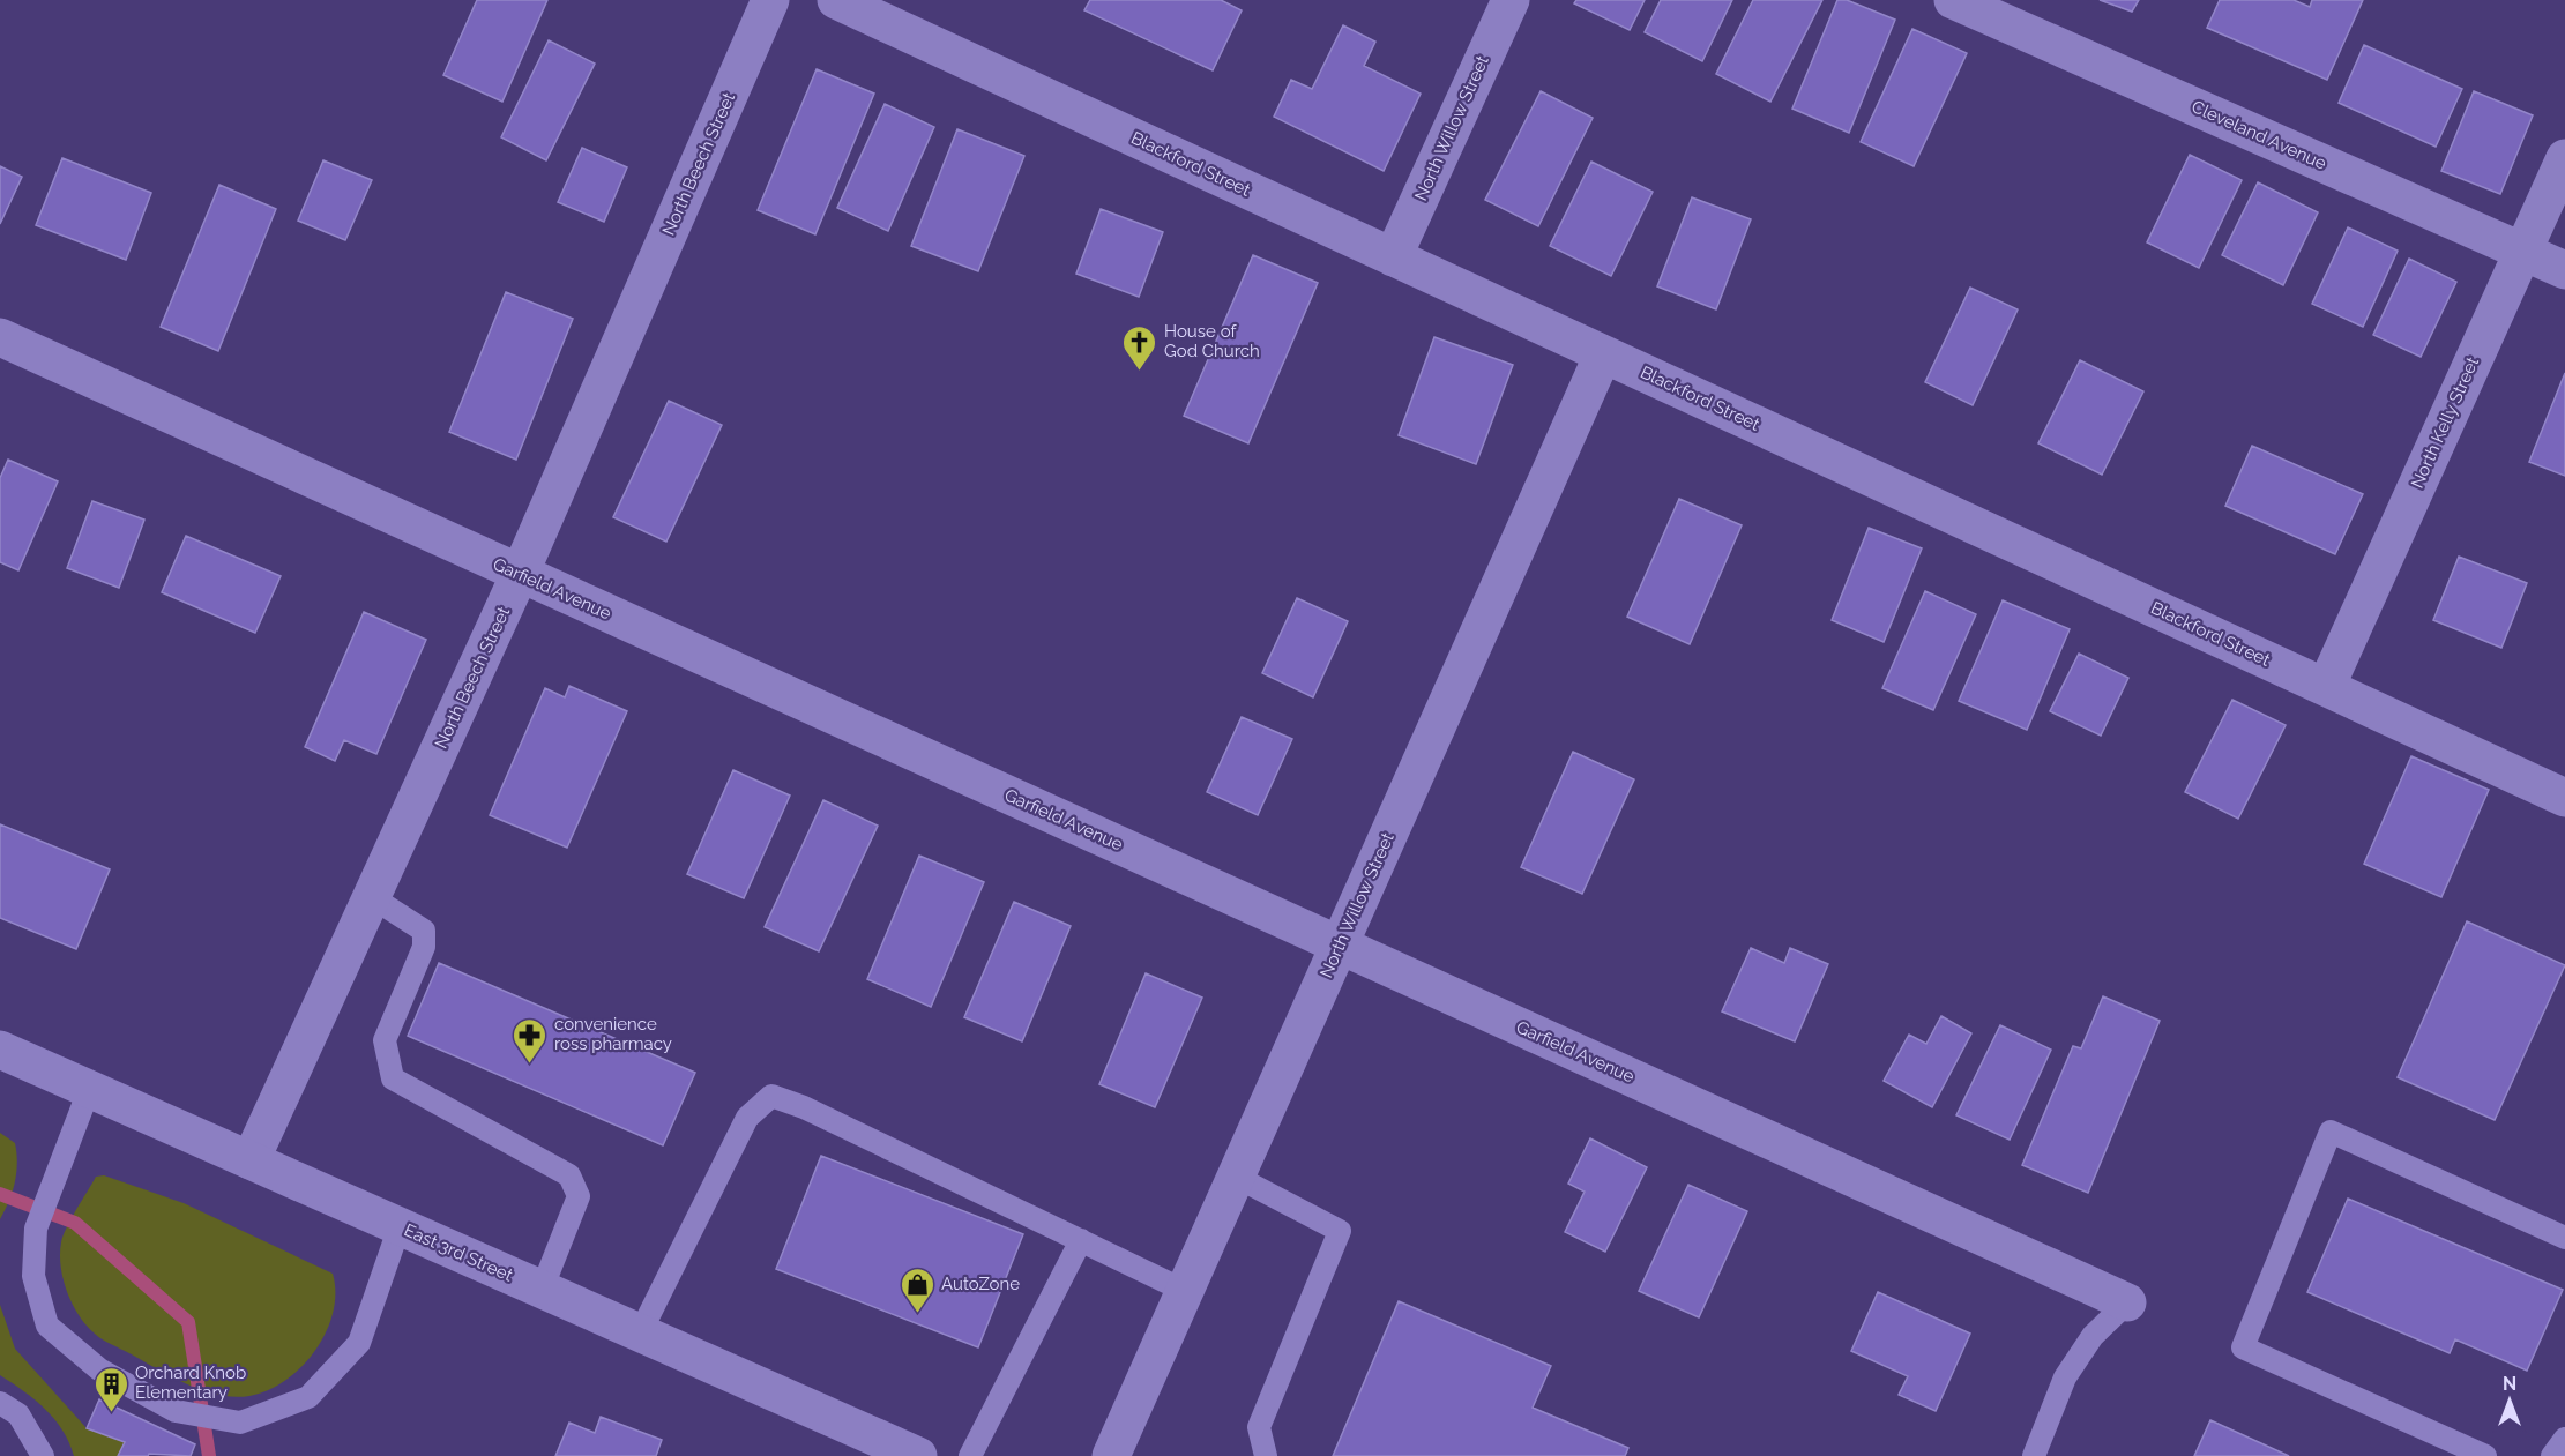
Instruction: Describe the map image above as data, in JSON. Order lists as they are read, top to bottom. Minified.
{"streets":{"street":["North Willow Street","Cleveland Avenue","North Beech Street","Blackford Street","North Kelly Street","Garfield Avenue","East 3rd Street"]},"crossings":[["North Willow Street","Blackford Street"],["North Willow Street","Garfield Avenue"],["Cleveland Avenue","North Kelly Street"],["North Beech Street","Garfield Avenue"],["North Beech Street","East 3rd Street"],["Blackford Street","North Kelly Street"]],"places":{"church":["House of God Church"],"pharmacy":["convenience ross pharmacy"],"shop":["AutoZone"],"building":["Orchard Knob Elementary"]},"north":"top"}
